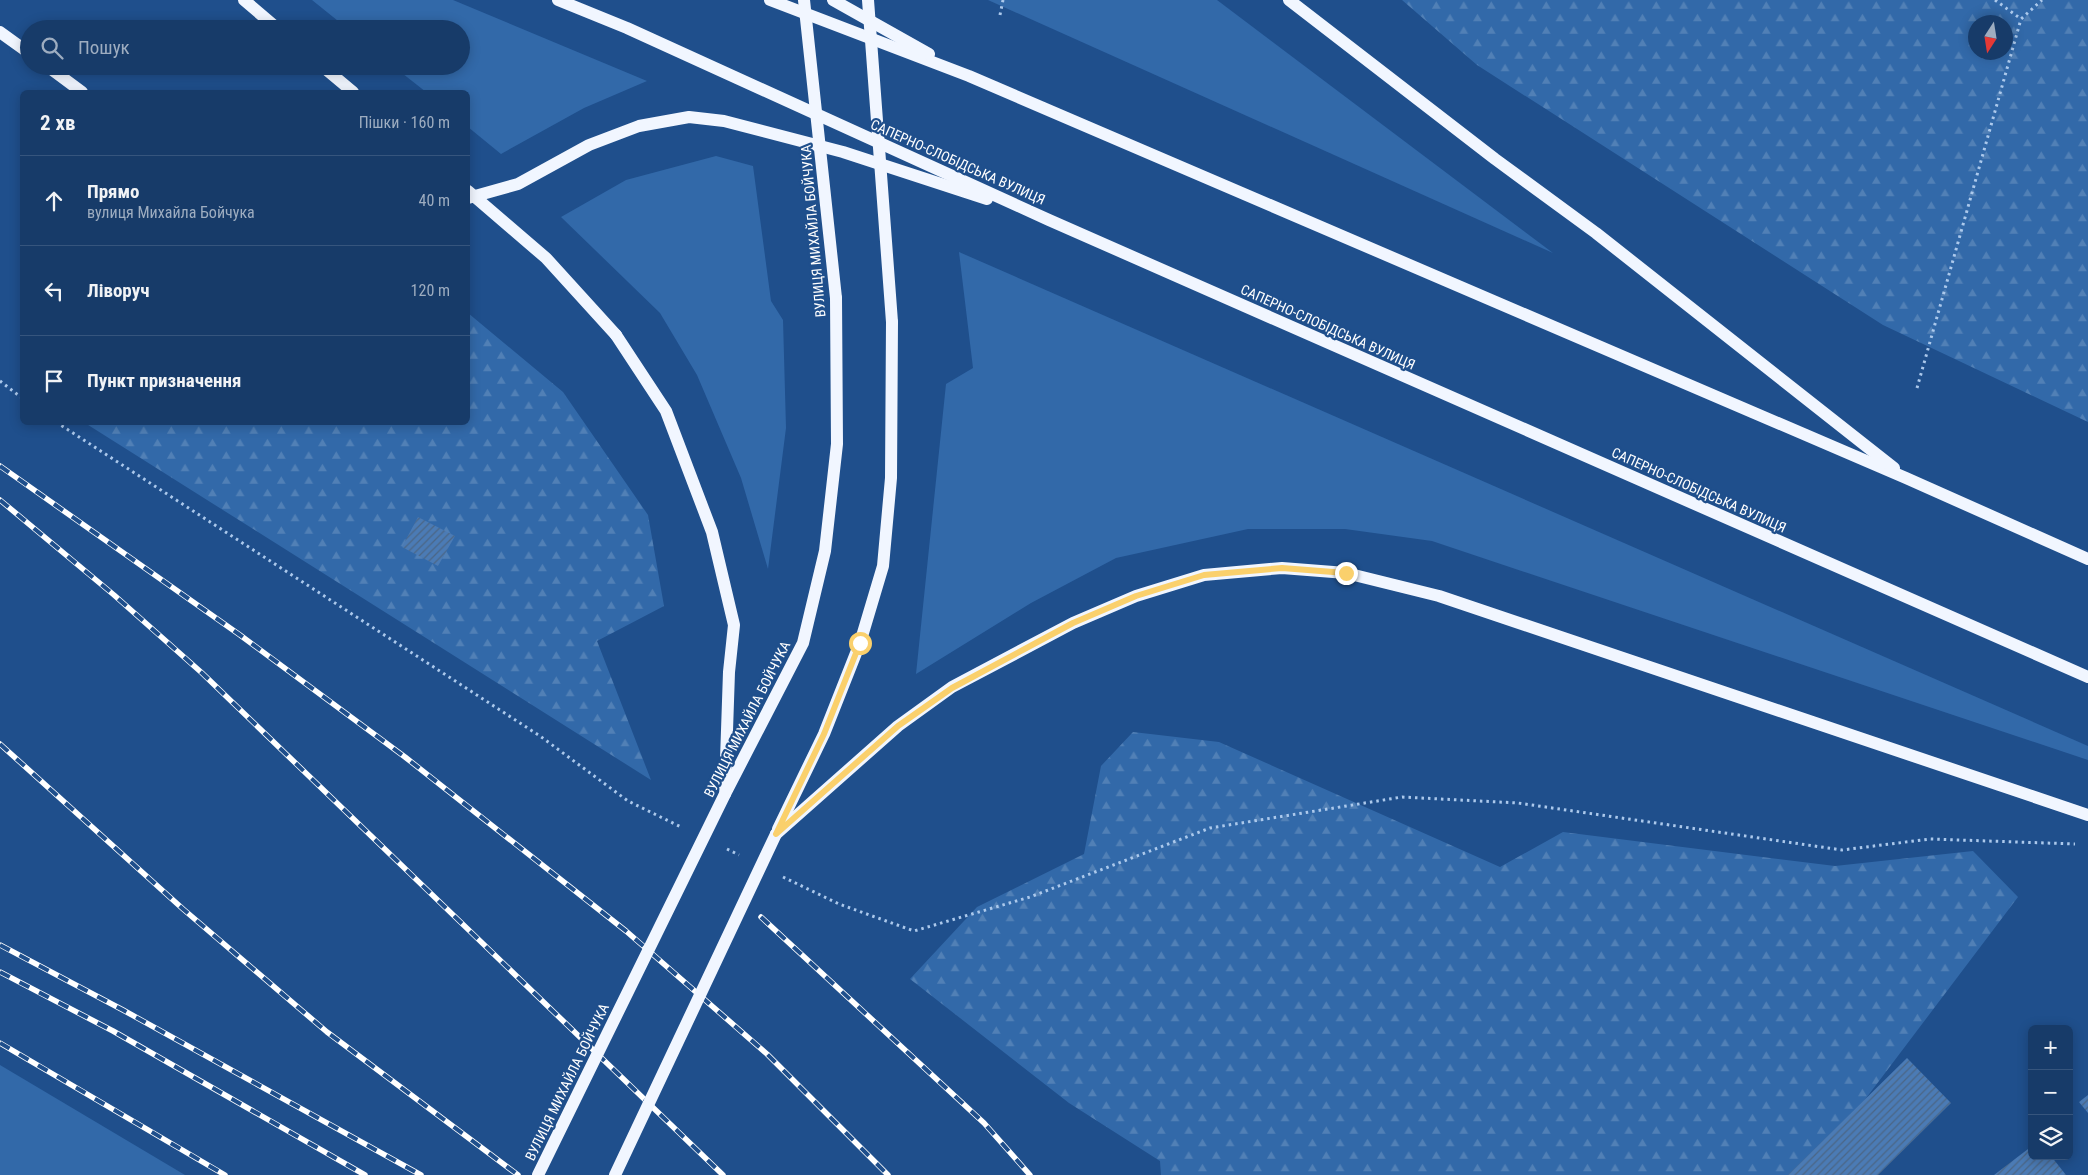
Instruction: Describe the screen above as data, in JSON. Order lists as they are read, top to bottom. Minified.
{"streets":{"main road":["САПЕРНО-СЛОБІДСЬКА ВУЛИЦЯ","ВУЛИЦЯ МИХАЙЛА БОЙЧУКА"]},"north":"bottom","page":{"search":"Пошук","heading":["2 хв","Пішки · 160 m"],"list":[["Прямо","вулиця Михайла Бойчука","40 m"],["Ліворуч","120 m"],"Пункт призначення"],"map_buttons":["+","−"]}}
